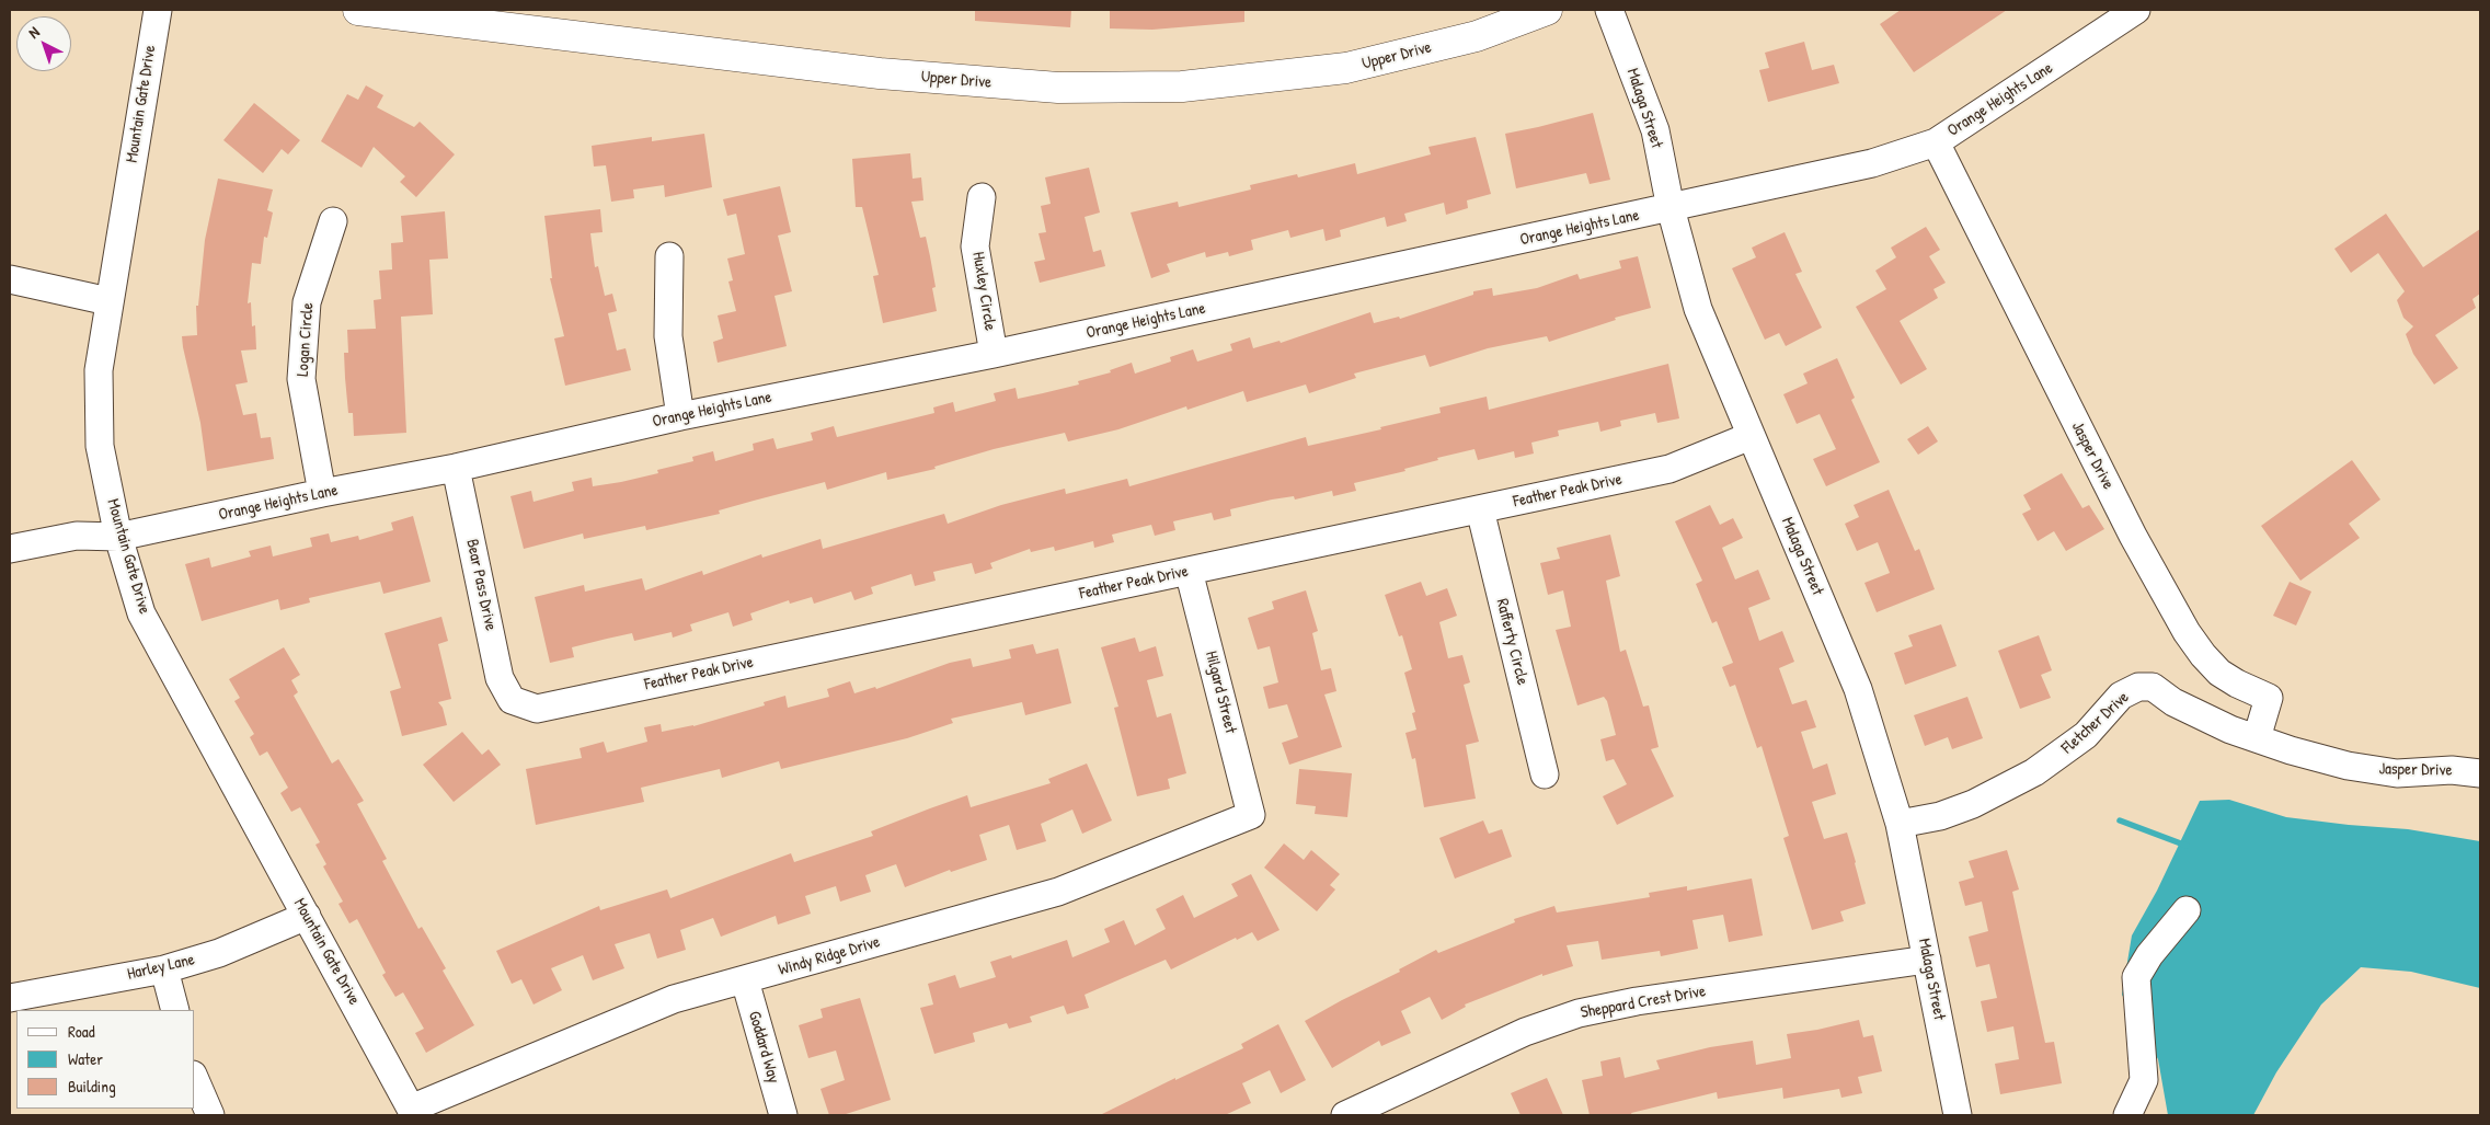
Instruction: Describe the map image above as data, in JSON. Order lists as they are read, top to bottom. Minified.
{"streets":{"main road":["Upper Drive"],"street":["Orange Heights Lane","Mountain Gate Drive","Malaga Street","Huxley Circle","Logan Circle","Jasper Drive","Feather Peak Drive","Bear Pass Drive","Rafferty Circle","Hilgard Street","Fletcher Drive","Windy Ridge Drive","Harley Lane","Sheppard Crest Drive","Goddard Way"]},"crossings":[["Orange Heights Lane","Mountain Gate Drive"],["Orange Heights Lane","Malaga Street"],["Orange Heights Lane","Huxley Circle"],["Orange Heights Lane","Logan Circle"],["Orange Heights Lane","Jasper Drive"],["Orange Heights Lane","Bear Pass Drive"],["Mountain Gate Drive","Windy Ridge Drive"],["Mountain Gate Drive","Harley Lane"],["Malaga Street","Feather Peak Drive"],["Malaga Street","Fletcher Drive"],["Malaga Street","Sheppard Crest Drive"],["Jasper Drive","Fletcher Drive"],["Feather Peak Drive","Bear Pass Drive"],["Feather Peak Drive","Rafferty Circle"],["Feather Peak Drive","Hilgard Street"],["Hilgard Street","Windy Ridge Drive"],["Windy Ridge Drive","Goddard Way"]],"legend":["Road","Water","Building"],"north":"top left"}
